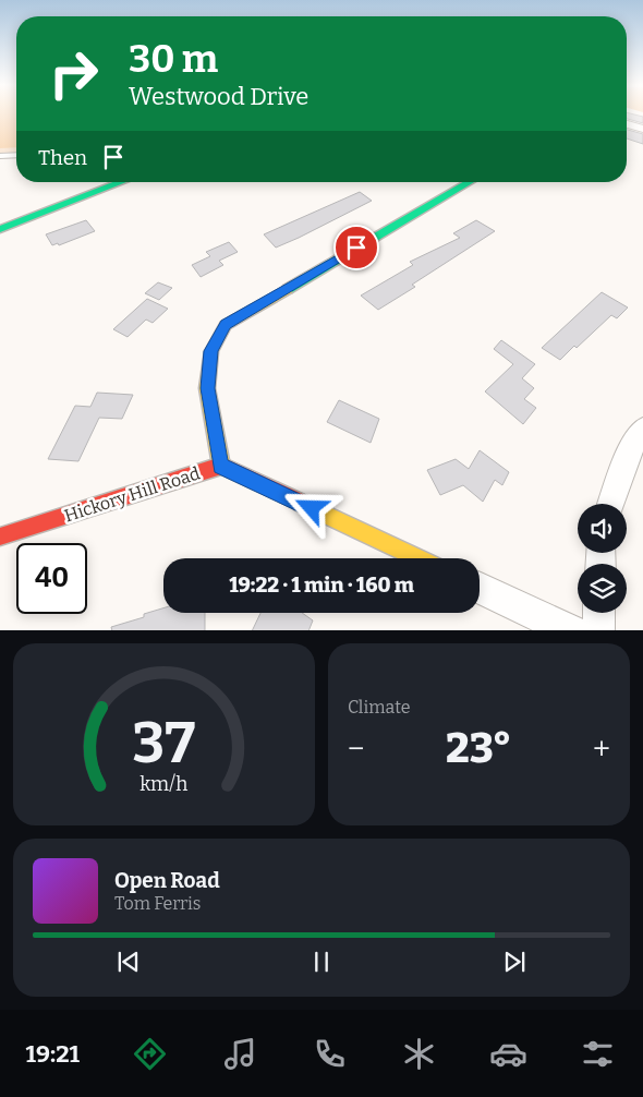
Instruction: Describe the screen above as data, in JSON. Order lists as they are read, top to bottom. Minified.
{"streets":{"street":["Hickory Hill Road"]},"page":{"turn":["30 m","Westwood Drive"],"then":"Then","limit":"40","trip":"19:22 · 1 min · 160 m","tile":"Climate","heat":["−","23°","+"],"song":["Open Road","Tom Ferris"],"tabs":"19:21","gauge":["37","km/h"]}}
